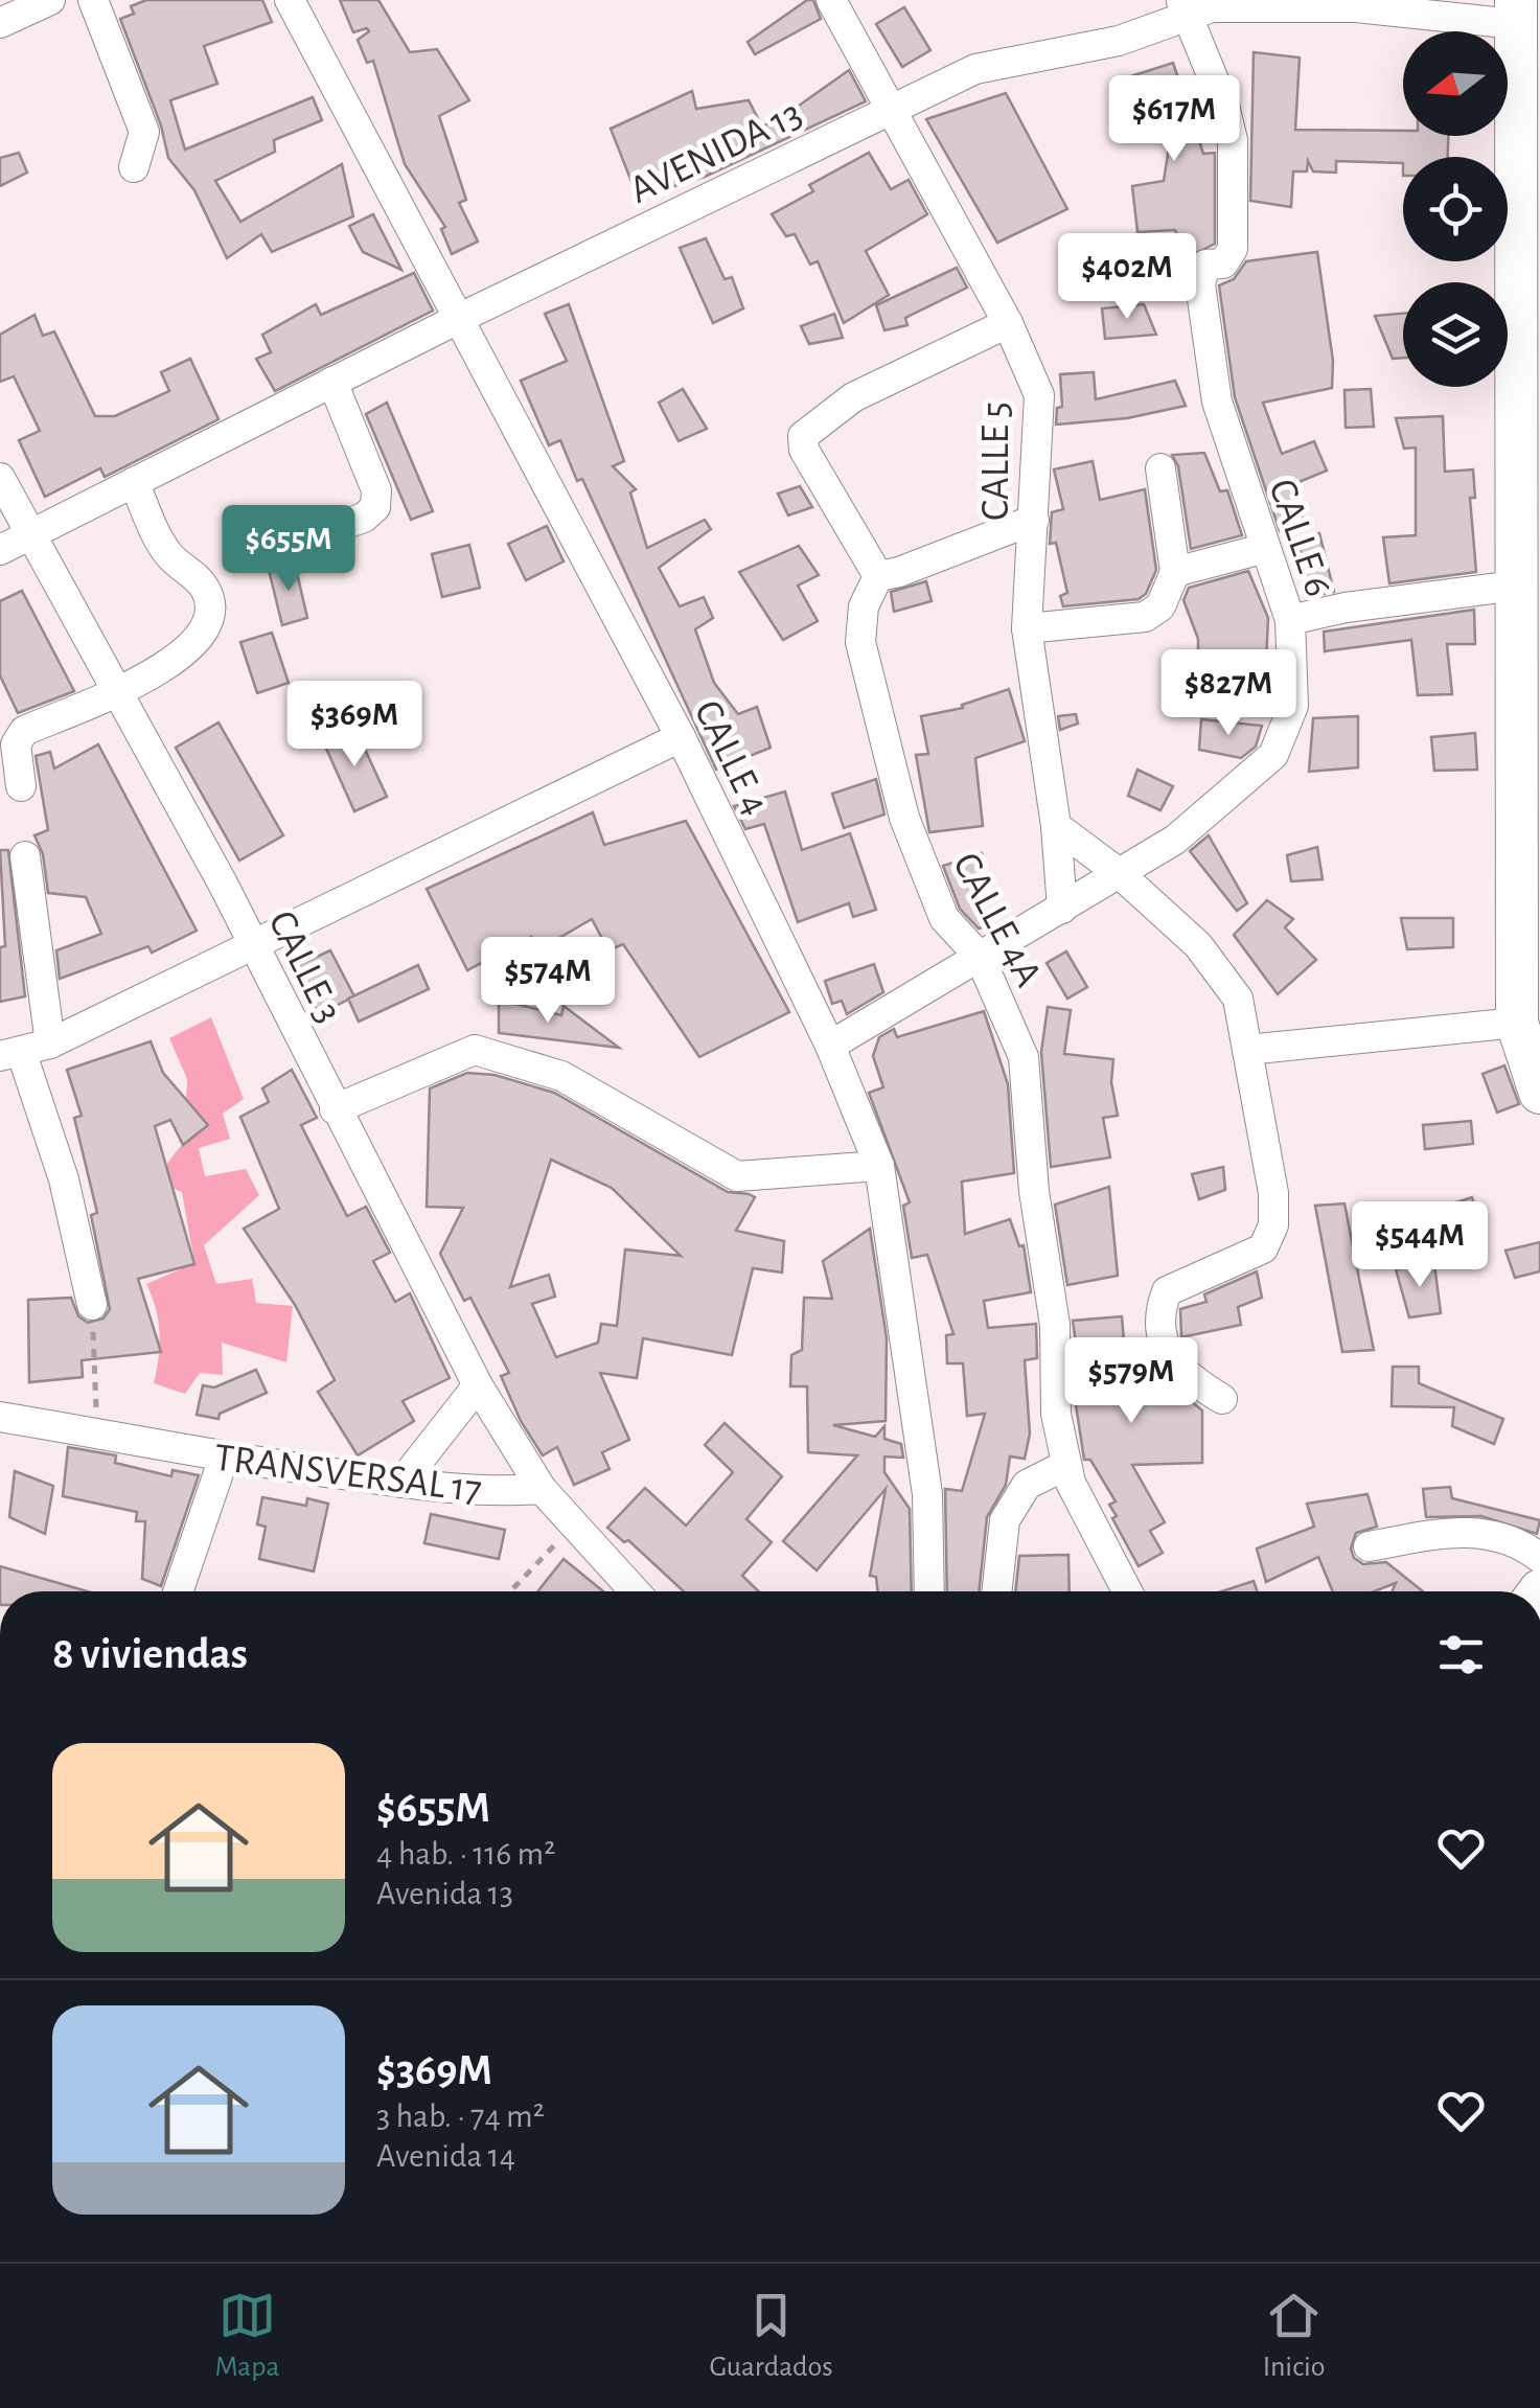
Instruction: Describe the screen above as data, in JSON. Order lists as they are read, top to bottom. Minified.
{"streets":{"street":["AVENIDA 13","CALLE 5","CALLE 6","CALLE 4","CALLE 4A","CALLE 3","TRANSVERSAL 17"]},"crossings":[["AVENIDA 13","CALLE 5"],["AVENIDA 13","CALLE 6"],["AVENIDA 13","CALLE 4"],["AVENIDA 13","CALLE 3"],["CALLE 5","CALLE 6"],["CALLE 6","CALLE 4"],["CALLE 6","CALLE 4A"],["CALLE 3","TRANSVERSAL 17"]],"north":"left","page":{"price":["$617M","$402M","$655M","$827M","$369M","$574M","$544M","$579M"],"heading":"8 viviendas","list":[{"name":"$655M","note":"4 hab. · 116 m² · Avenida 13"},{"name":"$369M","note":"3 hab. · 74 m² · Avenida 14"}],"tabs":["Mapa","Guardados","Inicio"]}}
